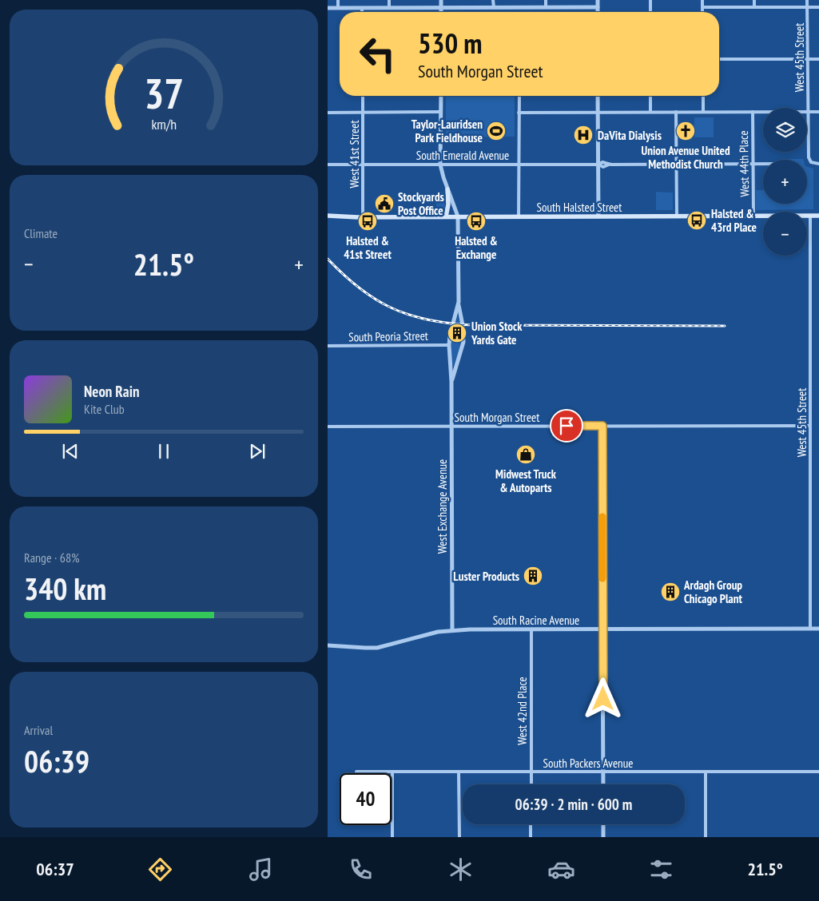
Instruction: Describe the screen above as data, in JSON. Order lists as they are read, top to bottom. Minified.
{"streets":{"main road":["South Halsted Street"],"street":["West 45th Street","West 41st Street","South Emerald Avenue","West 44th Place","South Peoria Street","South Morgan Street","West Exchange Avenue","South Racine Avenue","West 42nd Place","South Packers Avenue"]},"crossings":[["West 45th Street","South Halsted Street"],["West 45th Street","South Morgan Street"],["West 45th Street","South Racine Avenue"],["West 41st Street","South Emerald Avenue"],["West 41st Street","South Halsted Street"],["South Emerald Avenue","West 44th Place"],["West 44th Place","South Halsted Street"],["South Halsted Street","West Exchange Avenue"],["South Peoria Street","West Exchange Avenue"],["South Morgan Street","West Exchange Avenue"],["West Exchange Avenue","South Racine Avenue"],["South Racine Avenue","West 42nd Place"],["West 42nd Place","South Packers Avenue"]],"places":{"sports":["Taylor-Lauridsen Park Fieldhouse"],"church":["Union Avenue United Methodist Church"],"hospital":["DaVita Dialysis"],"public building":["Stockyards Post Office"],"bus stop":["Halsted & 43rd Place","Halsted & 41st Street","Halsted & Exchange"],"building":["Union Stock Yards Gate","Luster Products","Ardagh Group Chicago Plant"],"shop":["Midwest Truck & Autoparts"]},"page":{"turn":["530 m","South Morgan Street"],"map_buttons":["+","−"],"tile":["Climate",["Range · 68%","340 km"],["Arrival","06:39"]],"heat":["−","21.5°","+"],"song":["Neon Rain","Kite Club"],"limit":"40","trip":"06:39 · 2 min · 600 m","tabs":["06:37","21.5°"],"gauge":["37","km/h"]}}
